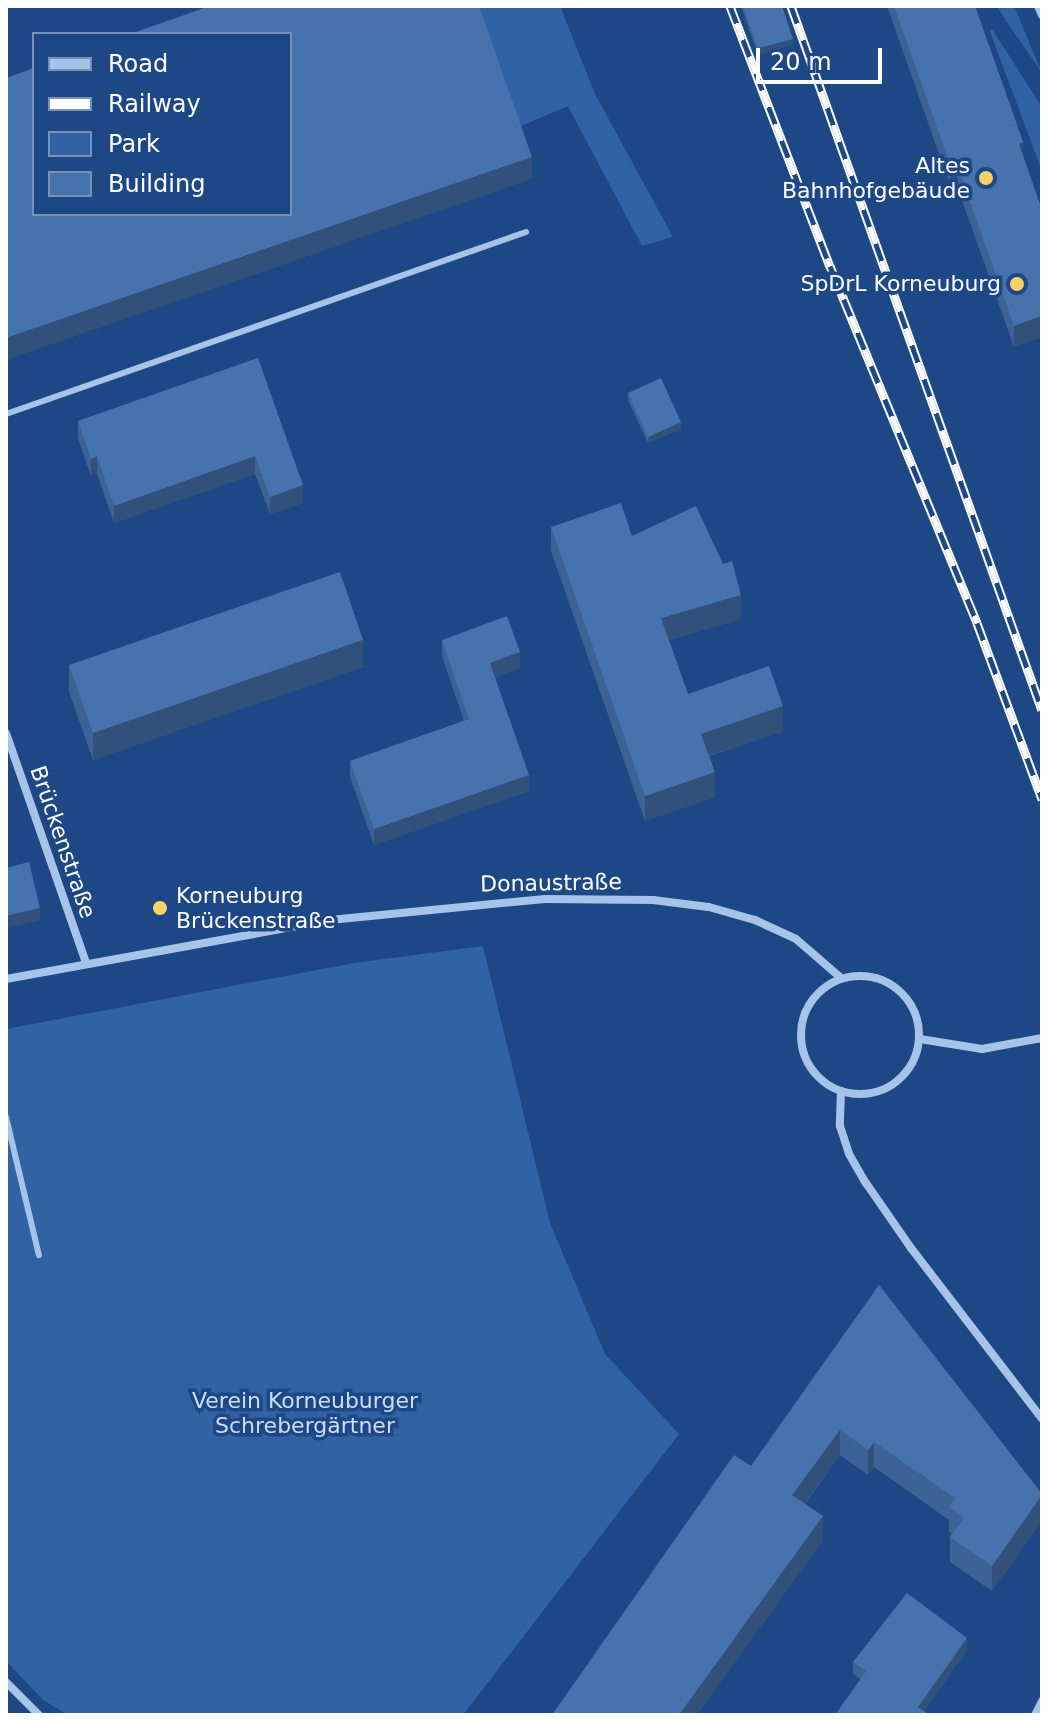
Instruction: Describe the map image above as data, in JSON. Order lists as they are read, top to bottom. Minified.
{"streets":{"street":["Brückenstraße","Donaustraße"]},"crossings":[["Brückenstraße","Donaustraße"]],"parks":["Verein Korneuburger Schrebergärtner"],"places":["Altes Bahnhofgebäude","SpDrL Korneuburg","Korneuburg Brückenstraße"],"legend":["Road","Railway","Park","Building"],"scale_bar":"20 m"}
